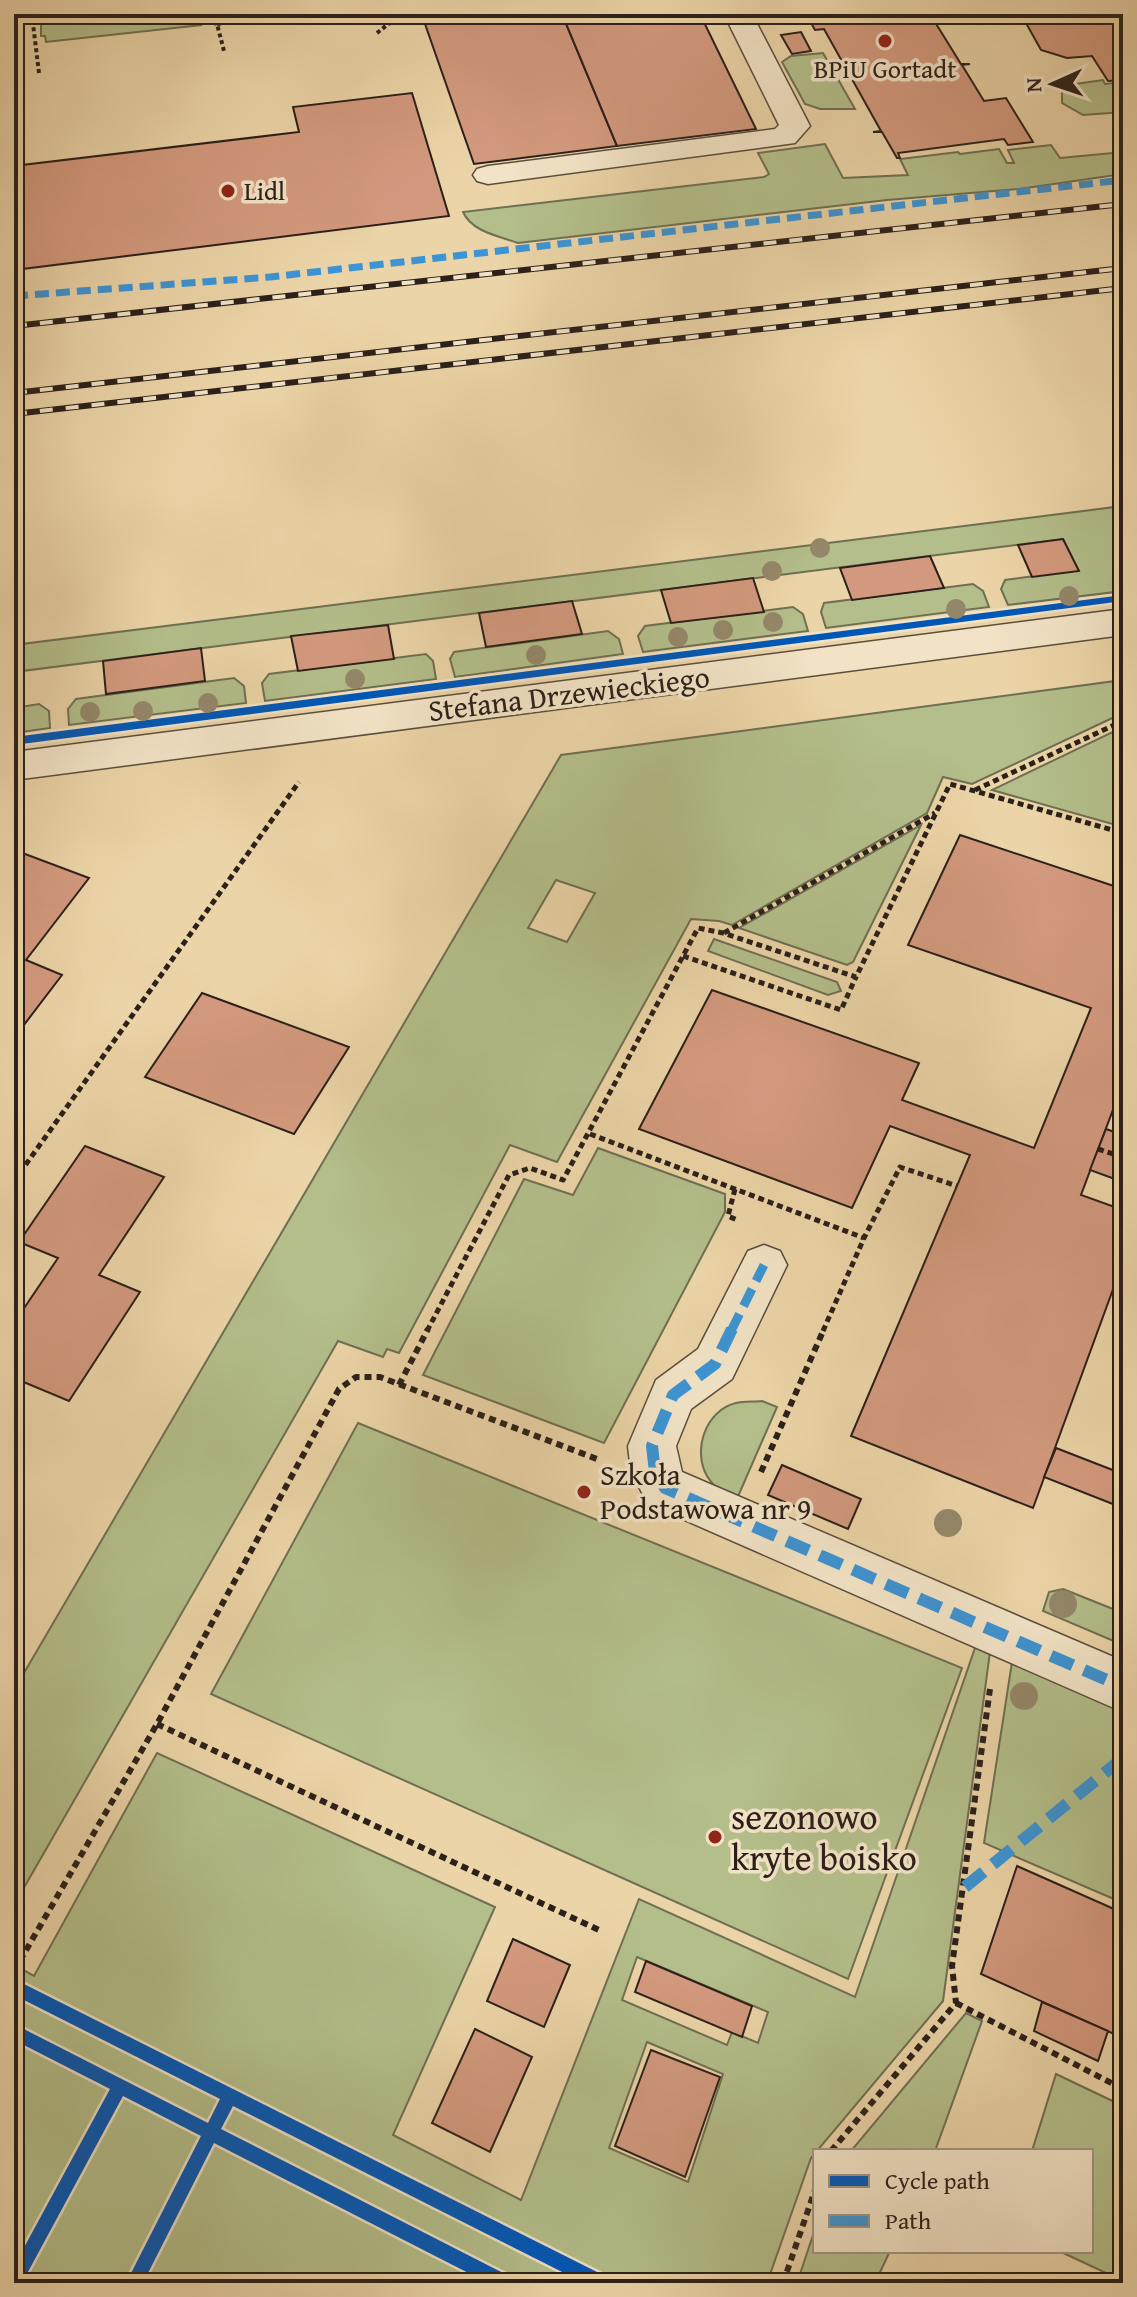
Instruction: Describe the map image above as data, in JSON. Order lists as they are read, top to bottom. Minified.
{"streets":{"street":["Stefana Drzewieckiego"]},"places":["BPiU Gortadt","Lidl","Szkoła Podstawowa nr 9","sezonowo kryte boisko"],"legend":["Cycle path","Path"],"north":"left"}
